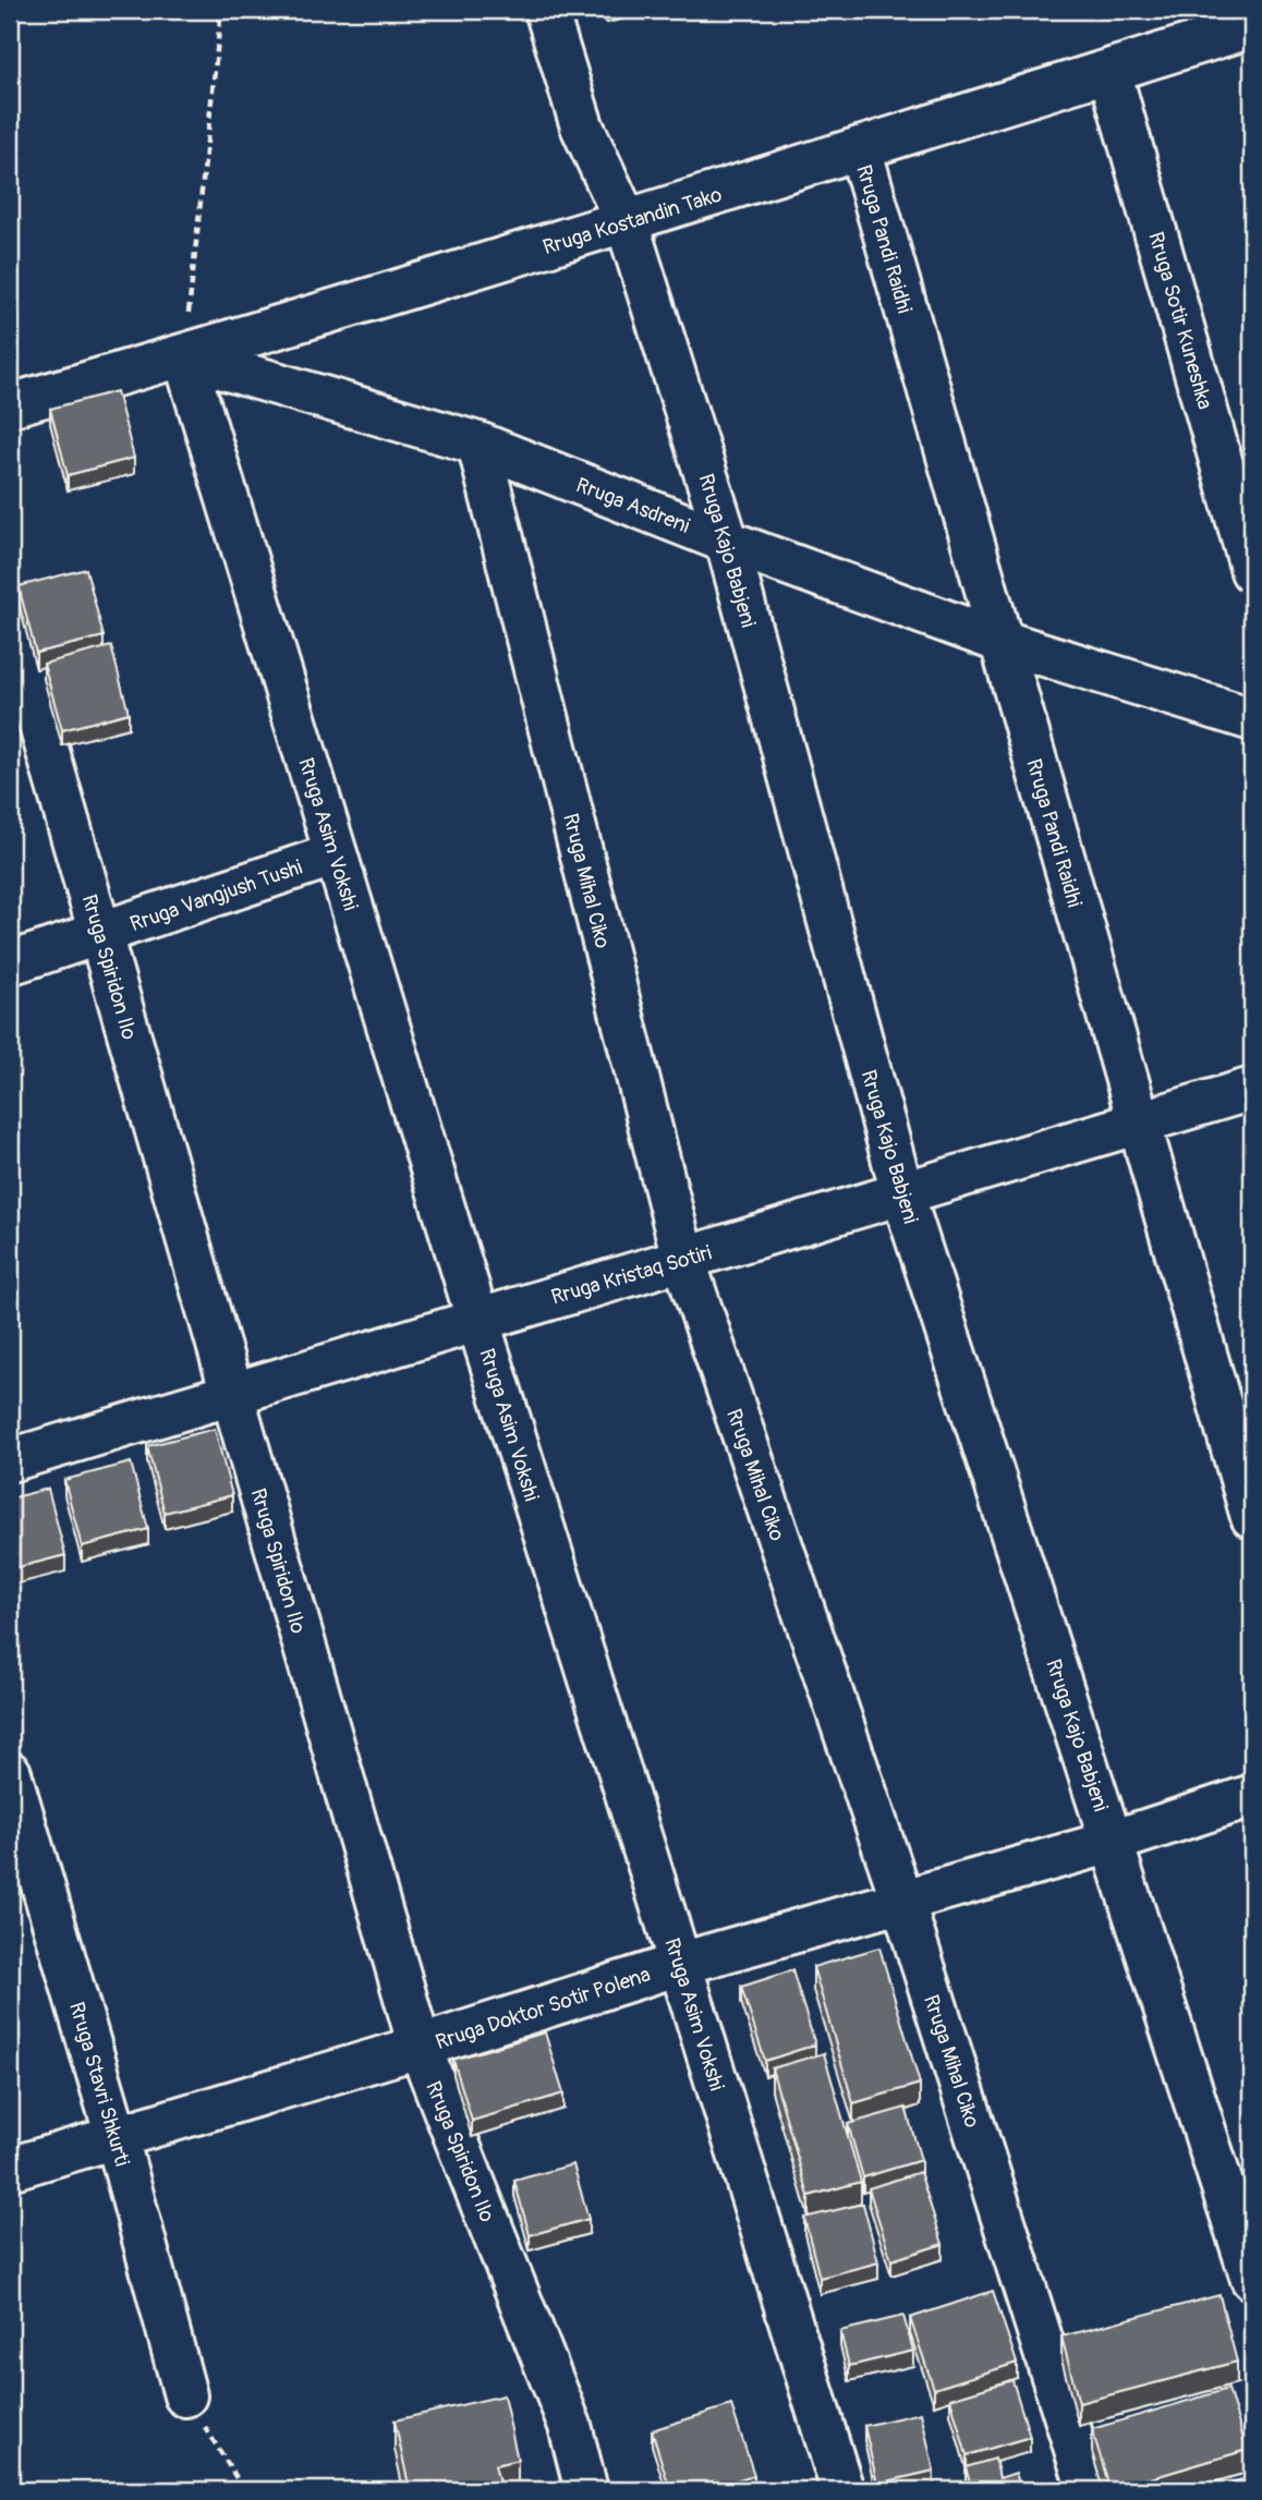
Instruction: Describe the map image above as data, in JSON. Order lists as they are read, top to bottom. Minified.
{"streets":{"street":["Rruga Kostandin Tako","Rruga Pandi Raidhi","Rruga Sotir Kuneshka","Rruga Asdreni","Rruga Kajo Babjeni","Rruga Asim Vokshi","Rruga Mihal Ciko","Rruga Vangjush Tushi","Rruga Spiridon Ilo","Rruga Kristaq Sotiri","Rruga Doktor Sotir Polena","Rruga Stavri Shkurti"]},"crossings":[["Rruga Kostandin Tako","Rruga Pandi Raidhi"],["Rruga Kostandin Tako","Rruga Sotir Kuneshka"],["Rruga Kostandin Tako","Rruga Asdreni"],["Rruga Kostandin Tako","Rruga Kajo Babjeni"],["Rruga Kostandin Tako","Rruga Asim Vokshi"],["Rruga Pandi Raidhi","Rruga Asdreni"],["Rruga Pandi Raidhi","Rruga Kristaq Sotiri"],["Rruga Asdreni","Rruga Kajo Babjeni"],["Rruga Asdreni","Rruga Asim Vokshi"],["Rruga Asdreni","Rruga Mihal Ciko"],["Rruga Kajo Babjeni","Rruga Kristaq Sotiri"],["Rruga Kajo Babjeni","Rruga Doktor Sotir Polena"],["Rruga Asim Vokshi","Rruga Vangjush Tushi"],["Rruga Asim Vokshi","Rruga Kristaq Sotiri"],["Rruga Asim Vokshi","Rruga Doktor Sotir Polena"],["Rruga Mihal Ciko","Rruga Kristaq Sotiri"],["Rruga Mihal Ciko","Rruga Doktor Sotir Polena"],["Rruga Vangjush Tushi","Rruga Spiridon Ilo"],["Rruga Spiridon Ilo","Rruga Kristaq Sotiri"],["Rruga Spiridon Ilo","Rruga Doktor Sotir Polena"],["Rruga Doktor Sotir Polena","Rruga Stavri Shkurti"]]}
